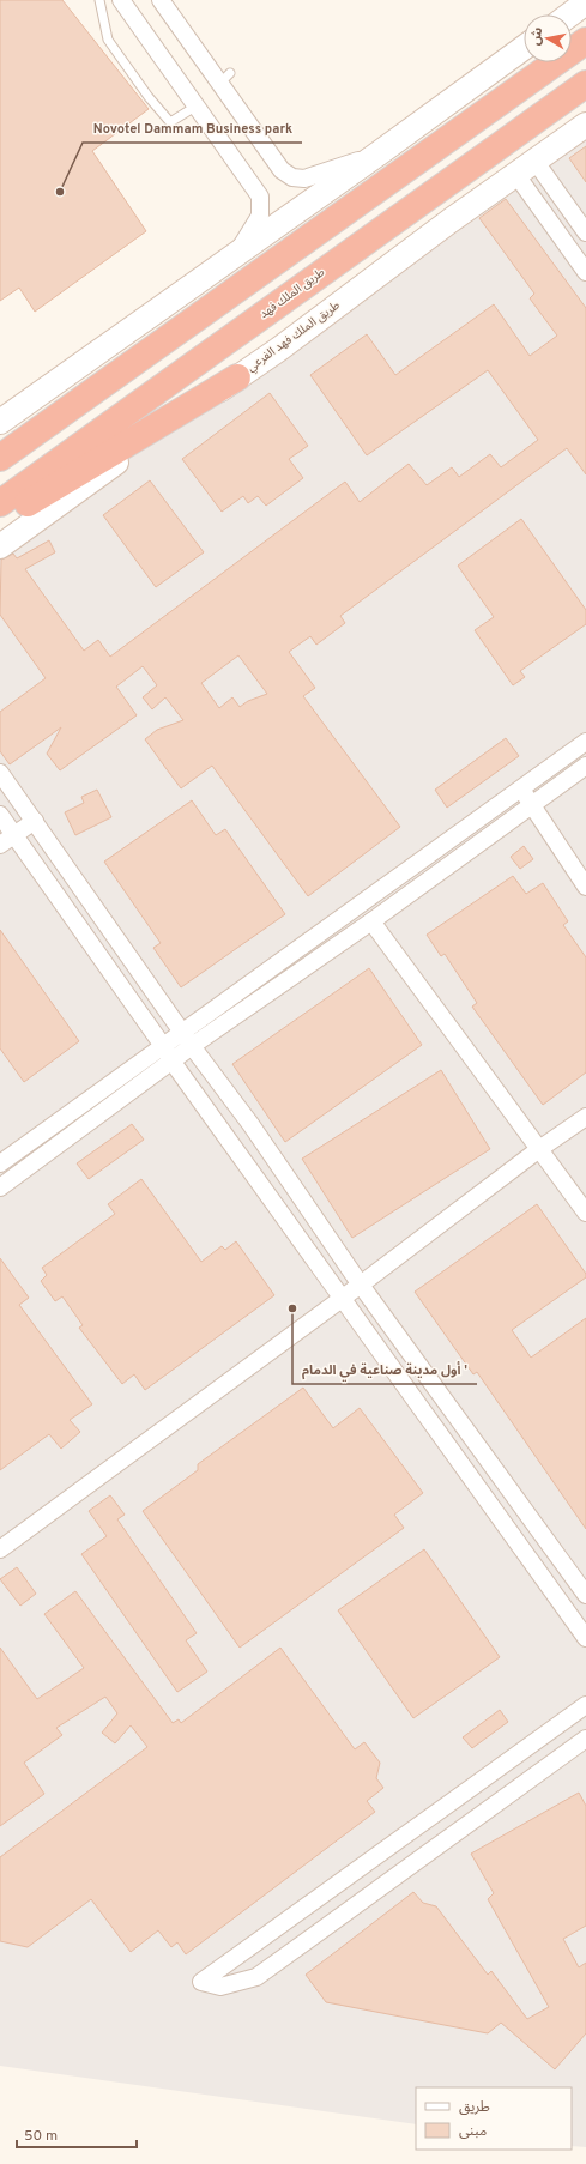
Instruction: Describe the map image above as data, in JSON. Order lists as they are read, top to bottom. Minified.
{"streets":{"highway":["طريق الملك فهد"],"main road":["طريق الملك فهد الفرعي"]},"places":["Novotel Dammam Business park","أول مدينة صناعية في الدمام '"],"legend":["طريق","مبنى"],"scale_bar":"50 m","north":"left"}
